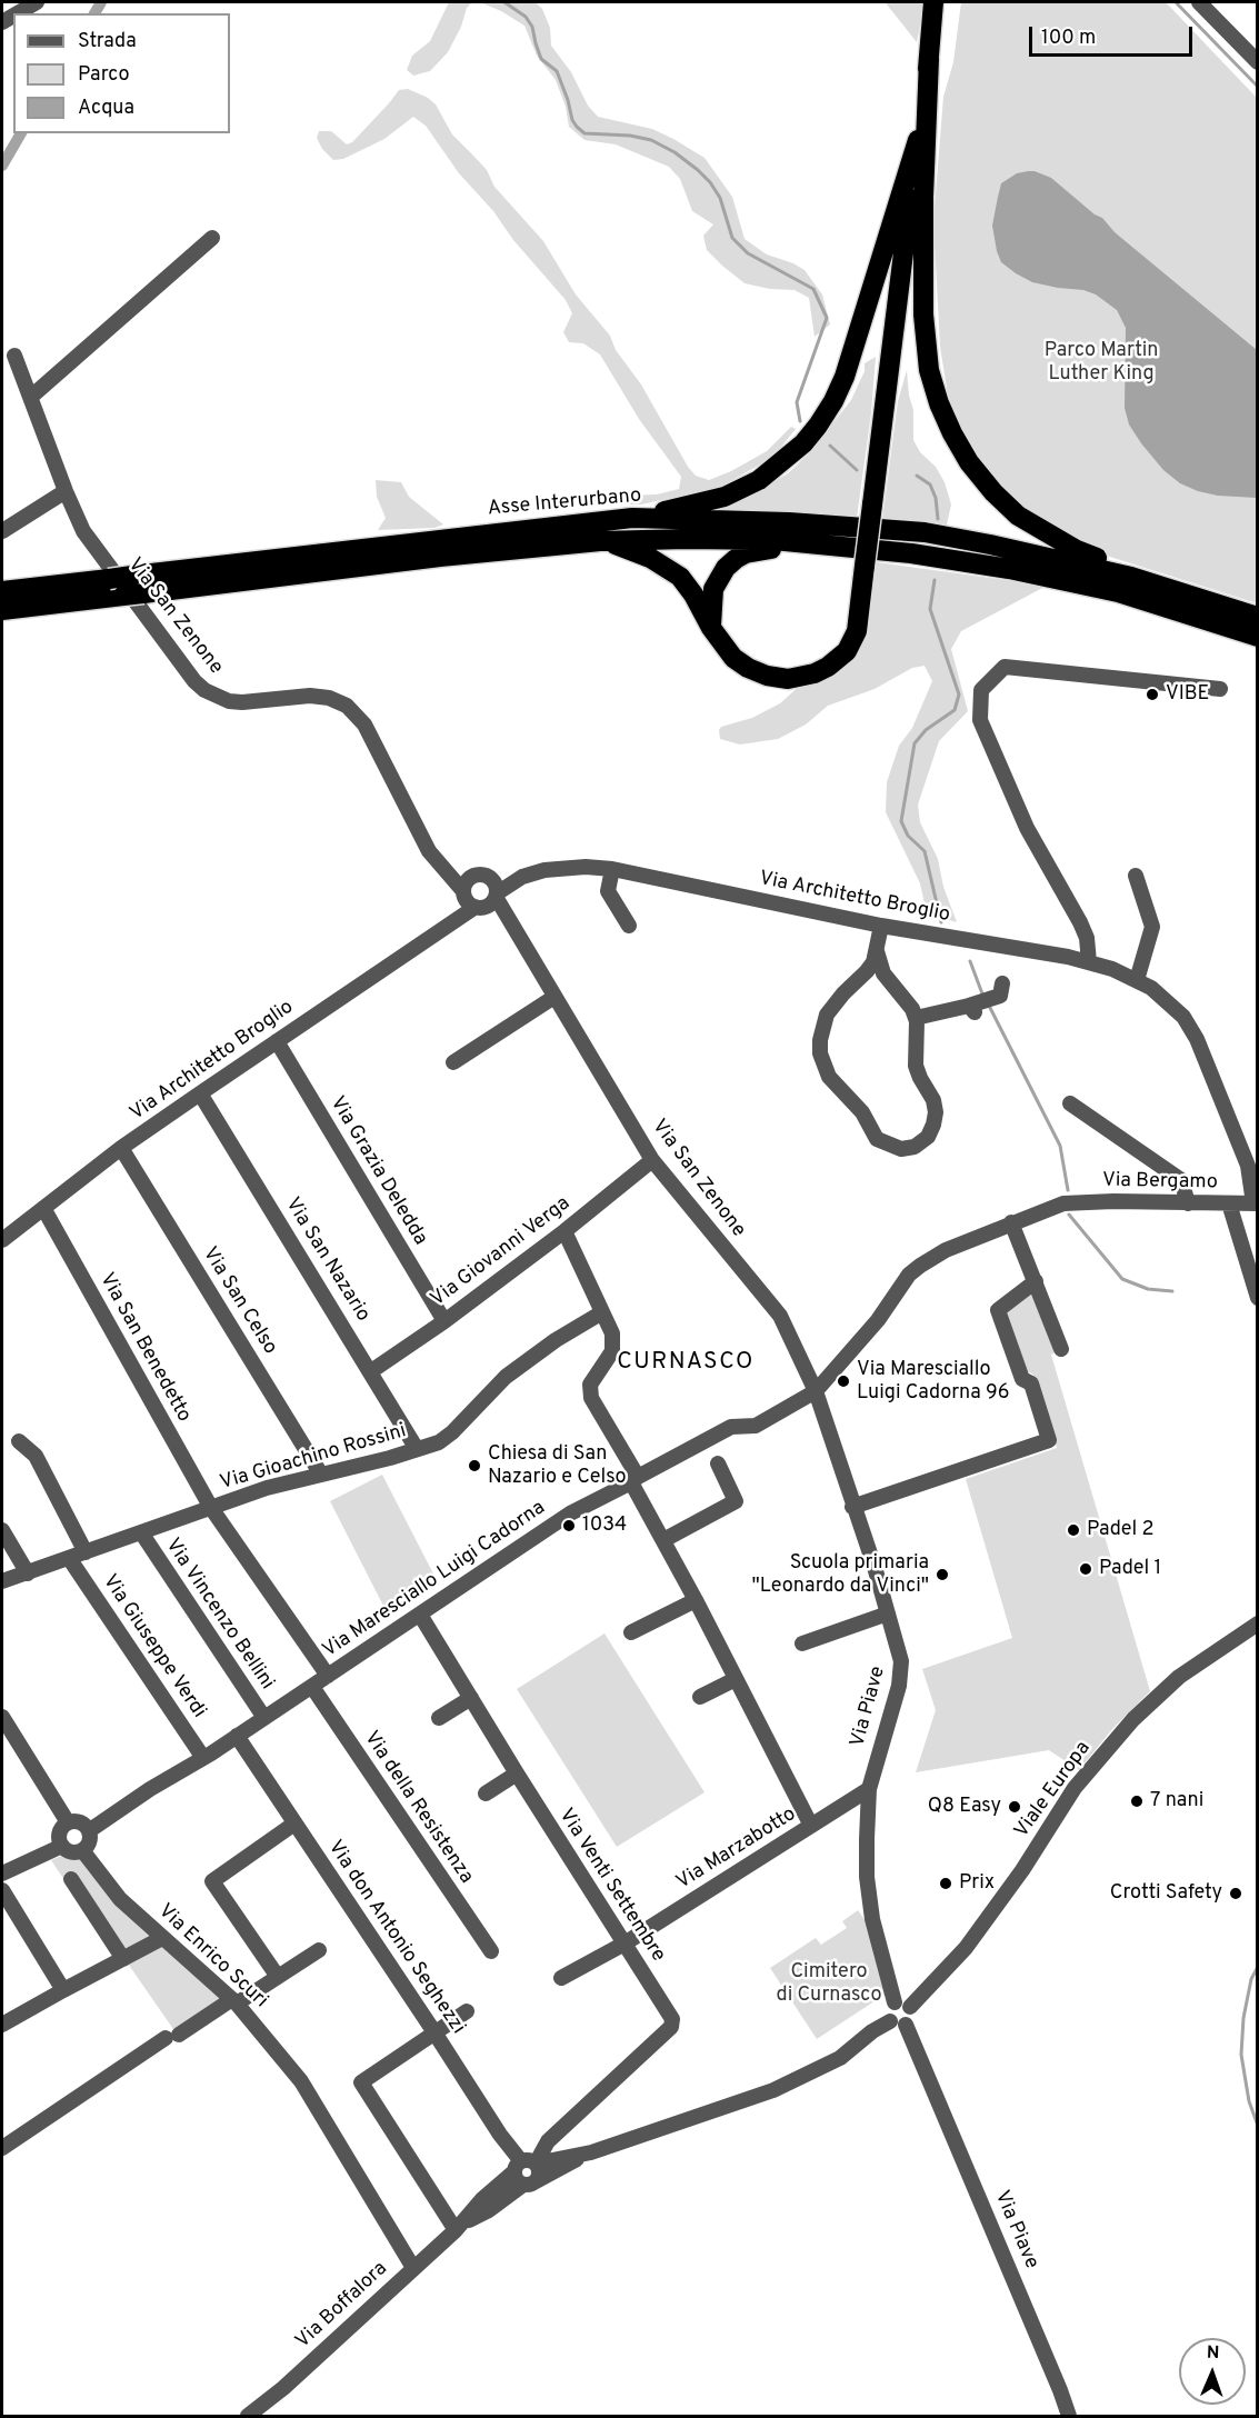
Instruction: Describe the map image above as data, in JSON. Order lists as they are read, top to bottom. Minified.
{"streets":{"highway":["Asse Interurbano"],"street":["Via San Zenone","Via Architetto Broglio","Via Grazia Deledda","Via Bergamo","Via Giovanni Verga","Via San Nazario","Via San Celso","Via San Benedetto","Via Gioachino Rossini","Via Maresciallo Luigi Cadorna","Via Vincenzo Bellini","Via Giuseppe Verdi","Via Piave","Viale Europa","Via della Resistenza","Via Marzabotto","Via Venti Settembre","Via don Antonio Seghezzi","Via Enrico Scuri","Via Boffalora"]},"crossings":[["Via San Zenone","Via Architetto Broglio"],["Via San Zenone","Via Giovanni Verga"],["Via San Zenone","Via Maresciallo Luigi Cadorna"],["Via San Zenone","Via Piave"],["Via Architetto Broglio","Via Grazia Deledda"],["Via Architetto Broglio","Via Bergamo"],["Via Architetto Broglio","Via San Nazario"],["Via Architetto Broglio","Via San Celso"],["Via Architetto Broglio","Via San Benedetto"],["Via Grazia Deledda","Via Giovanni Verga"],["Via Bergamo","Via Maresciallo Luigi Cadorna"],["Via Giovanni Verga","Via San Nazario"],["Via San Nazario","Via Gioachino Rossini"],["Via San Celso","Via Gioachino Rossini"],["Via San Benedetto","Via Gioachino Rossini"],["Via San Benedetto","Via Maresciallo Luigi Cadorna"],["Via Gioachino Rossini","Via Vincenzo Bellini"],["Via Gioachino Rossini","Via Giuseppe Verdi"],["Via Maresciallo Luigi Cadorna","Via Vincenzo Bellini"],["Via Maresciallo Luigi Cadorna","Via Giuseppe Verdi"],["Via Maresciallo Luigi Cadorna","Via Piave"],["Via Maresciallo Luigi Cadorna","Via della Resistenza"],["Via Maresciallo Luigi Cadorna","Via Venti Settembre"],["Via Maresciallo Luigi Cadorna","Via don Antonio Seghezzi"],["Via Maresciallo Luigi Cadorna","Via Enrico Scuri"],["Via Piave","Viale Europa"],["Via Piave","Via Marzabotto"],["Via Marzabotto","Via Venti Settembre"],["Via Venti Settembre","Via Boffalora"],["Via don Antonio Seghezzi","Via Boffalora"],["Via Enrico Scuri","Via Boffalora"]],"districts":["CURNASCO"],"parks":["Parco Martin Luther King","Cimitero di Curnasco"],"places":["VIBE","Via Maresciallo Luigi Cadorna 96","Chiesa di San Nazario e Celso","1034","Padel 2","Padel 1","Scuola primaria \"Leonardo da Vinci\"","7 nani","Q8 Easy","Prix","Crotti Safety"],"legend":["Strada","Parco","Acqua"],"scale_bar":"100 m","north":"top"}
